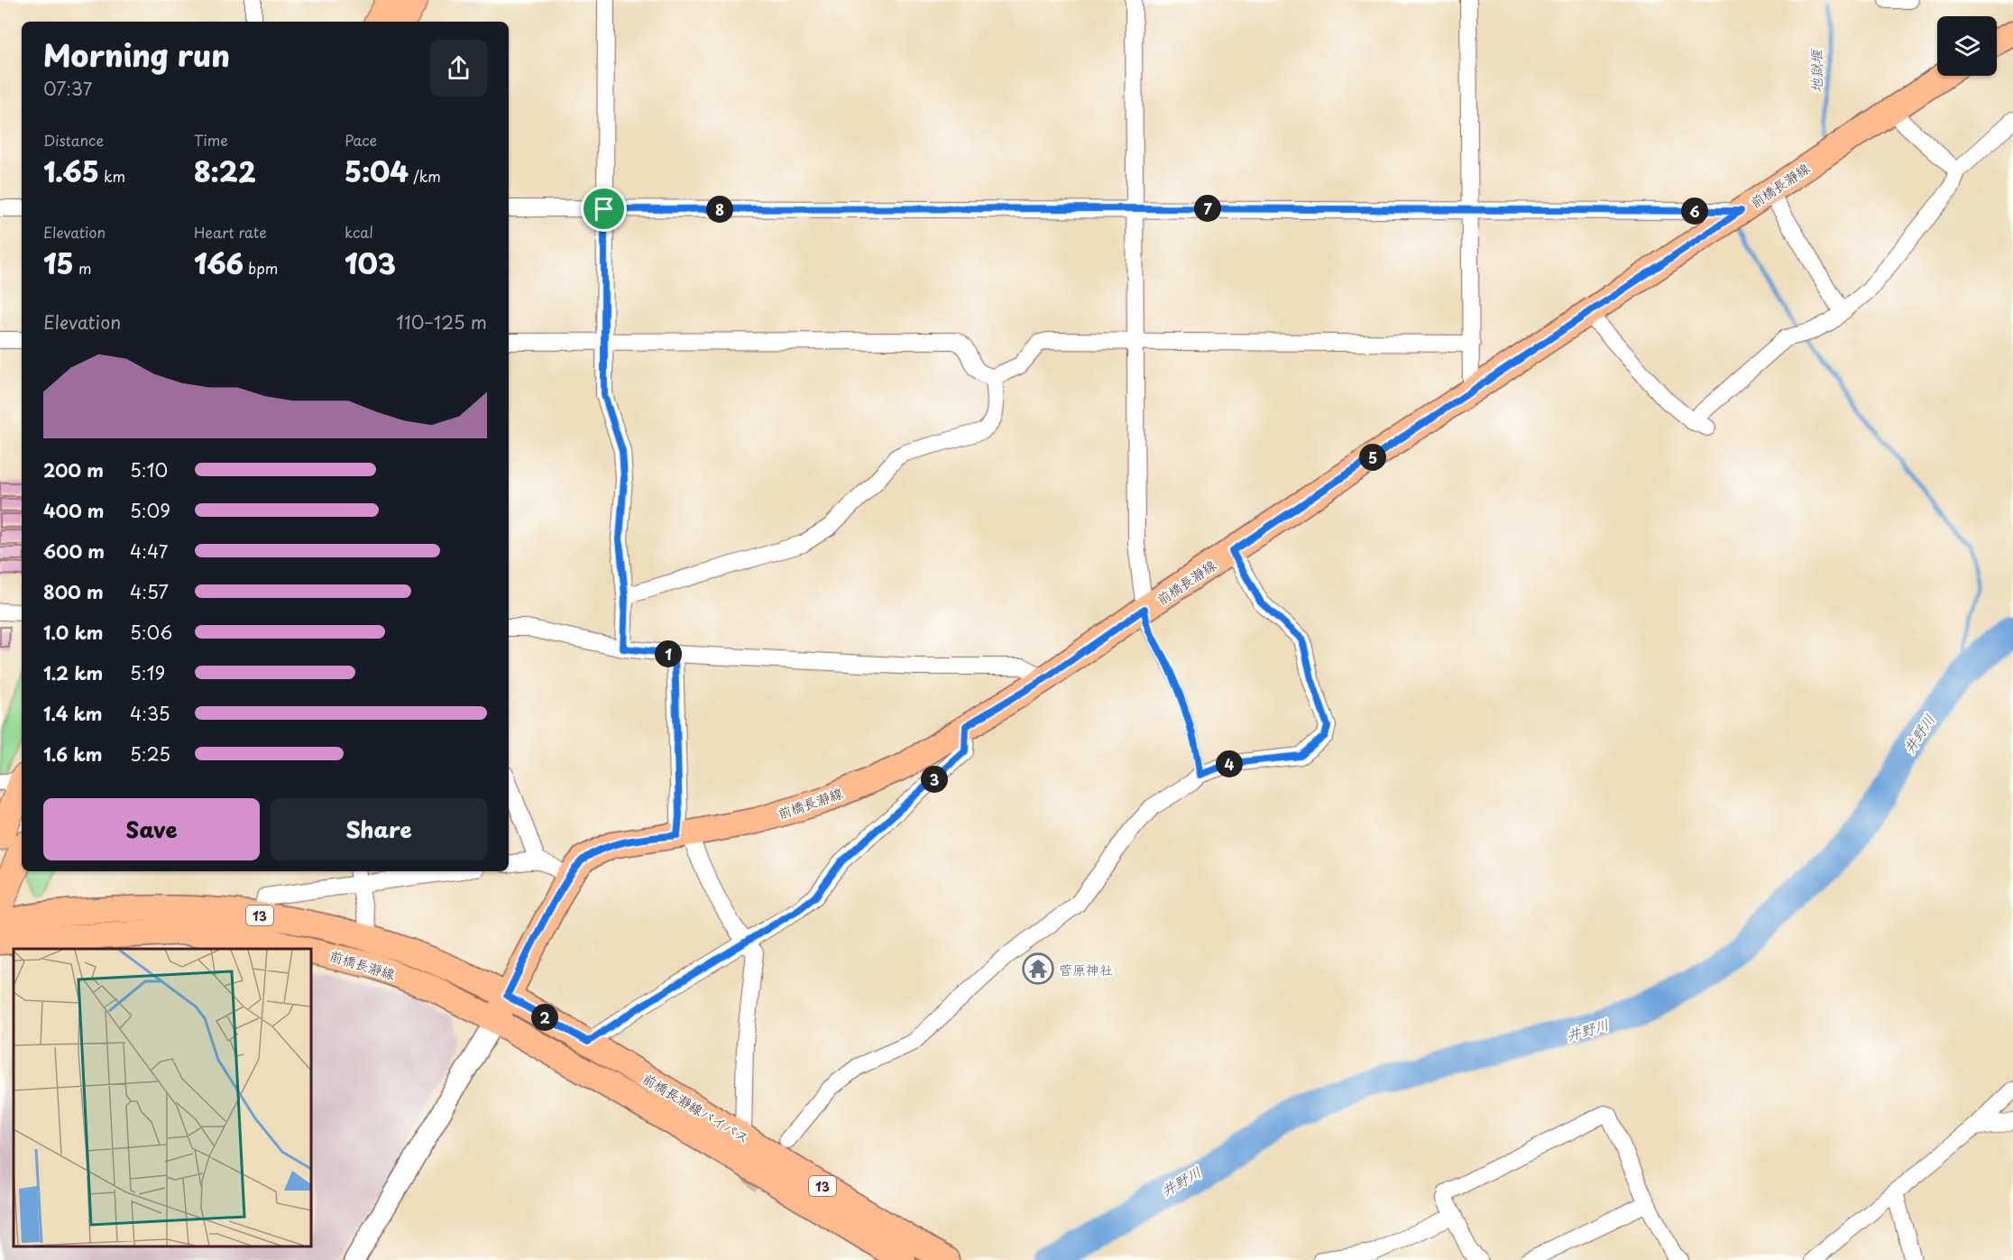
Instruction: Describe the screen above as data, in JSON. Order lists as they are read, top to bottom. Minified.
{"streets":{"main road":["前橋長瀞線","13","前橋長瀞線バイパス"]},"crossings":[["前橋長瀞線","前橋長瀞線バイパス"],["13","前橋長瀞線バイパス"]],"water":["地獄堰","井野川"],"places":{"temple":["菅原神社"]},"page":{"heading":["Morning run","07:37"],"stats":[["Distance","1.65 km"],["Time","8:22"],["Pace","5:04 /km"],["Elevation","15 m"],["Heart rate","166 bpm"],["kcal","103"]],"pins":["7","8","6","5","1","4","3","2"],"chart":["Elevation","110–125 m"],"list":[{"name":"200 m","note":"5:10"},{"name":"400 m","note":"5:09"},{"name":"600 m","note":"4:47"},{"name":"800 m","note":"4:57"},{"name":"1.0 km","note":"5:06"},{"name":"1.2 km","note":"5:19"},{"name":"1.4 km","note":"4:35"},{"name":"1.6 km","note":"5:25"}],"buttons":["Save","Share"]}}
